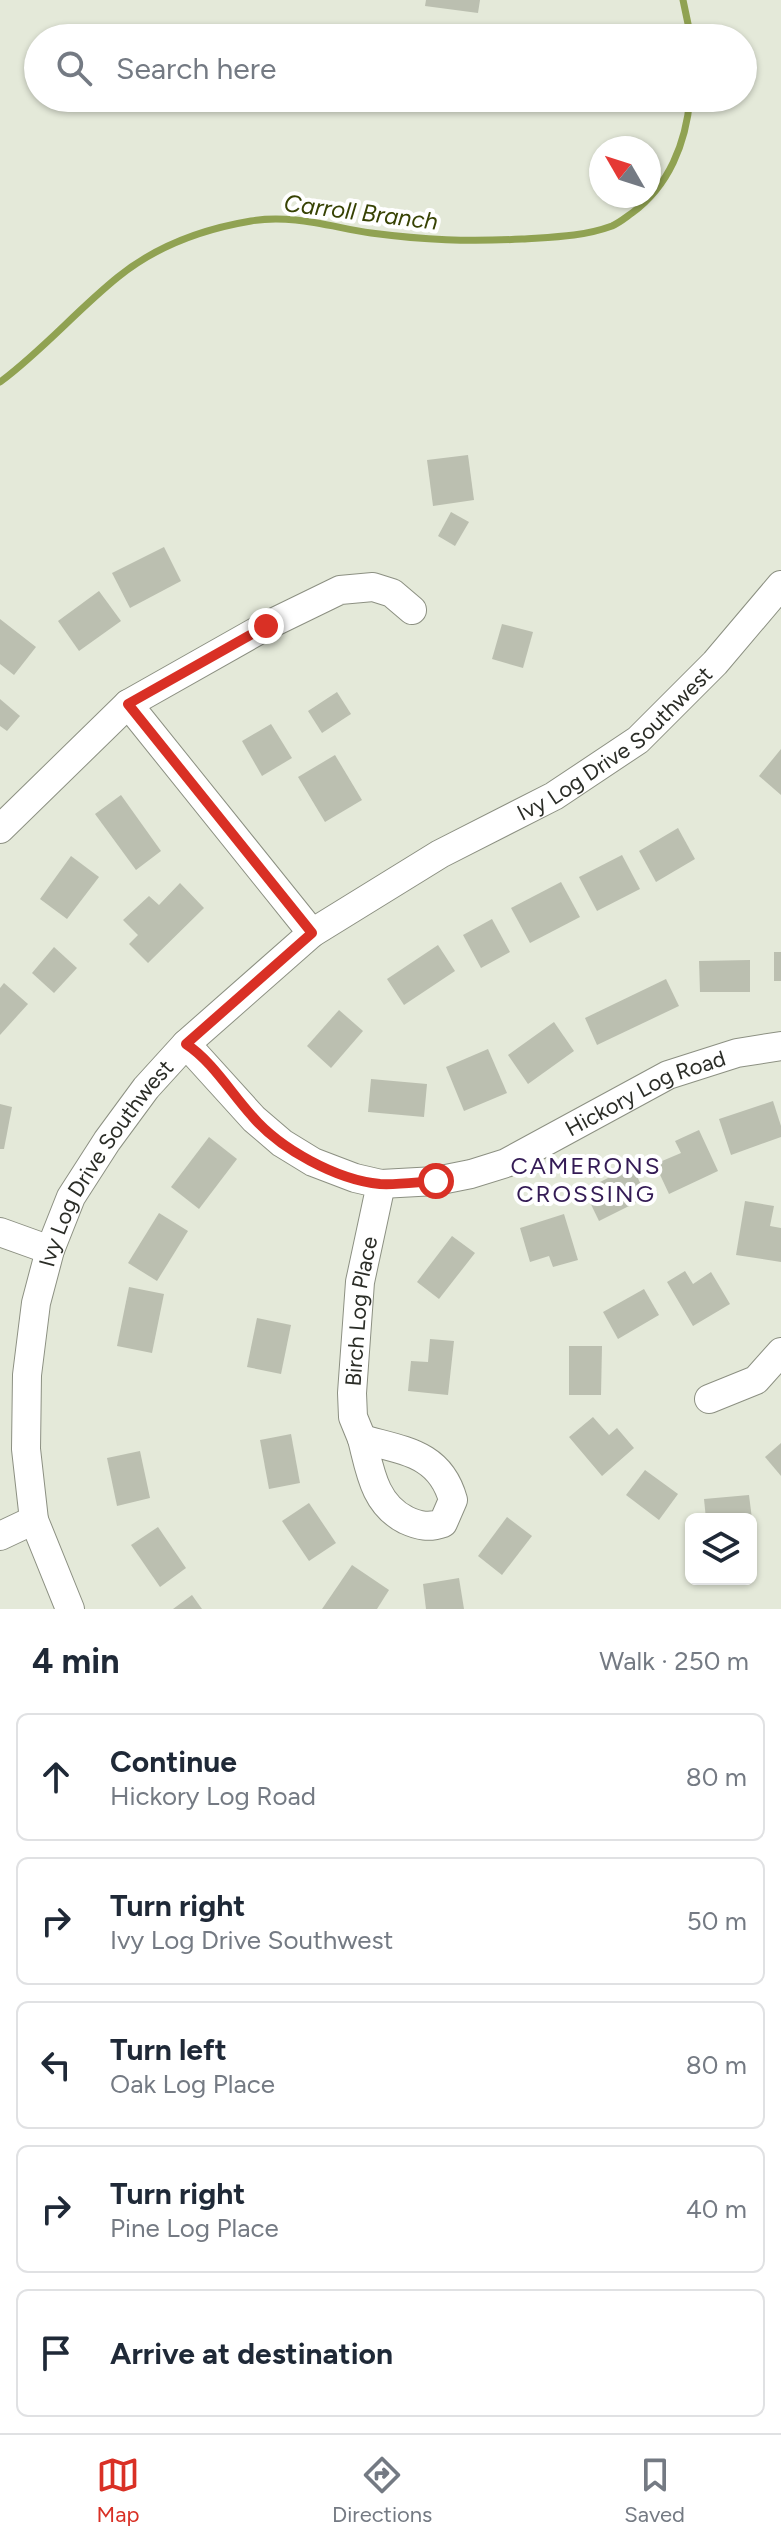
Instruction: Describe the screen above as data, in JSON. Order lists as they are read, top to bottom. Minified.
{"streets":{"street":["Ivy Log Drive Southwest","Hickory Log Road","Birch Log Place"]},"crossings":[["Ivy Log Drive Southwest","Hickory Log Road"],["Hickory Log Road","Birch Log Place"]],"districts":["CAMERONS CROSSING"],"water":["Carroll Branch"],"north":"top left","page":{"search":"Search here","heading":["4 min","Walk · 250 m"],"list":[["Continue","Hickory Log Road","80 m"],["Turn right","Ivy Log Drive Southwest","50 m"],["Turn left","Oak Log Place","80 m"],["Turn right","Pine Log Place","40 m"],"Arrive at destination"],"nav":["Map","Directions","Saved"]}}
